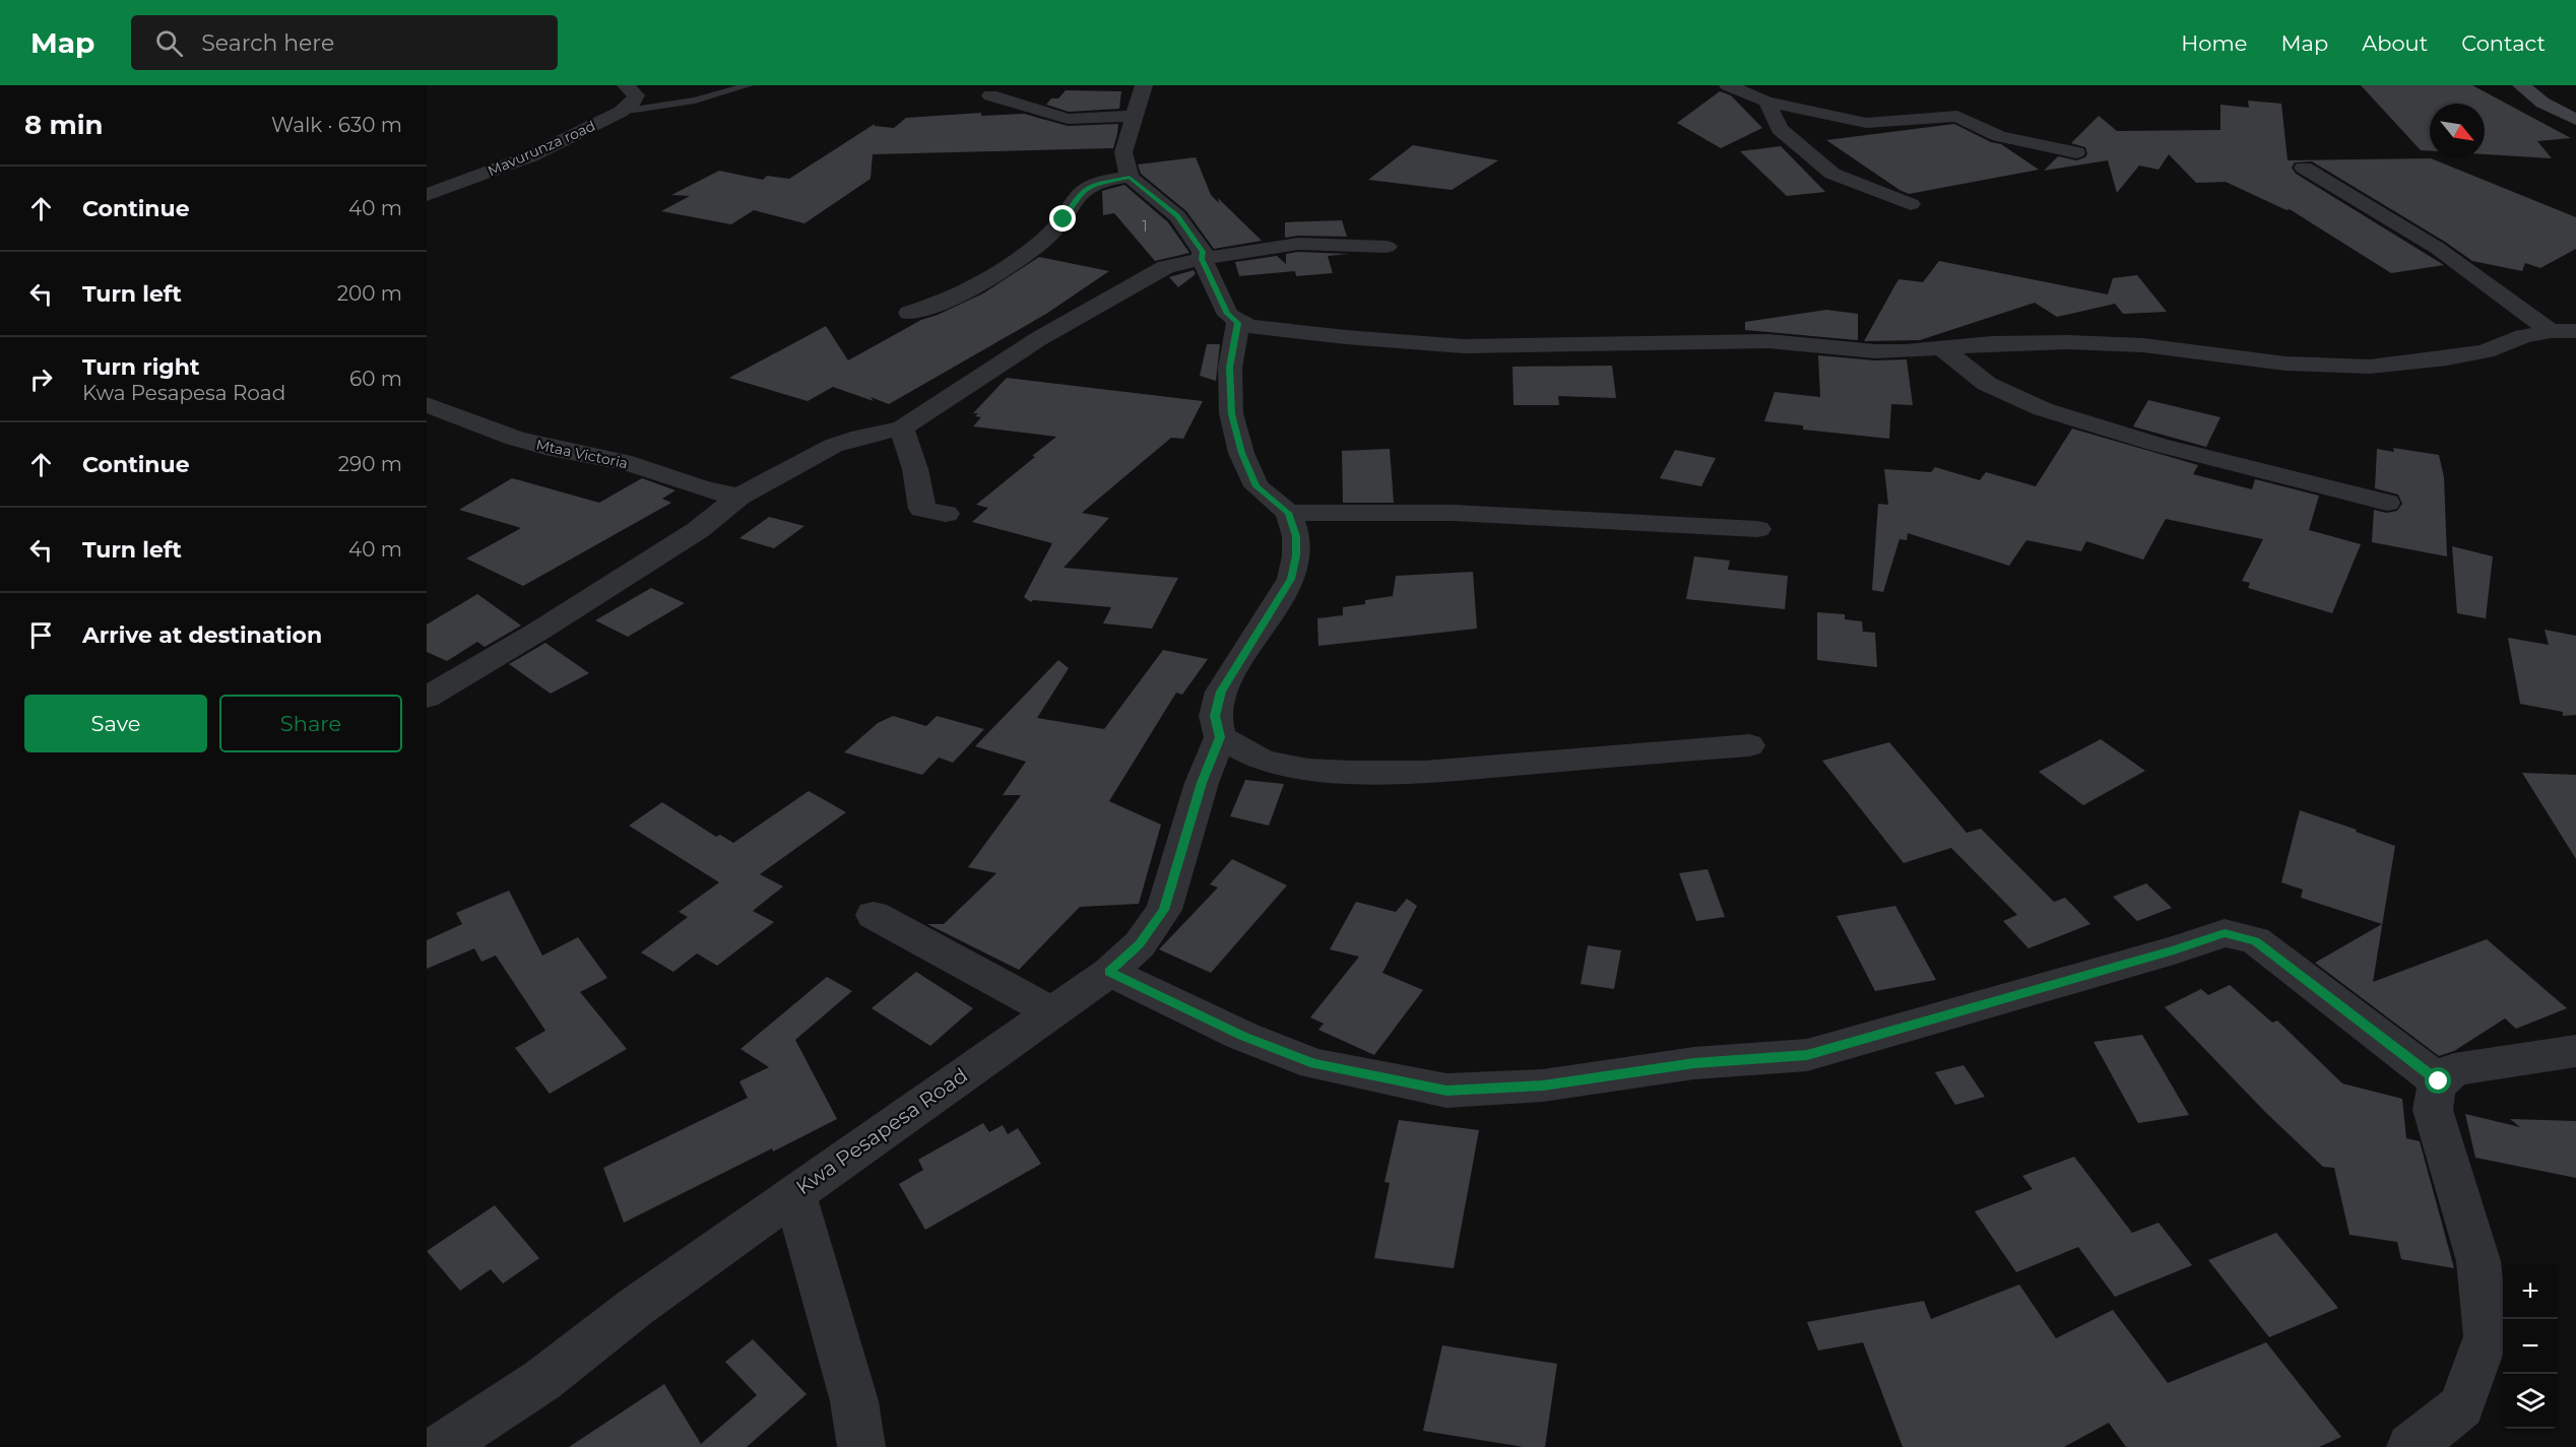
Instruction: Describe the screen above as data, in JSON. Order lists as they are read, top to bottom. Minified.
{"streets":{"street":["Mavurunza road","Mtaa Victoria","Kwa Pesapesa Road"]},"house_numbers":["1"],"north":"bottom right","page":{"header":"Map","search":"Search here","nav":["Home","Map","About","Contact"],"heading":["8 min","Walk · 630 m"],"list":[["Continue","40 m"],["Turn left","200 m"],["Turn right","Kwa Pesapesa Road","60 m"],["Continue","290 m"],["Turn left","40 m"],"Arrive at destination"],"buttons":["Save","Share"],"map_buttons":["+","−"]}}
